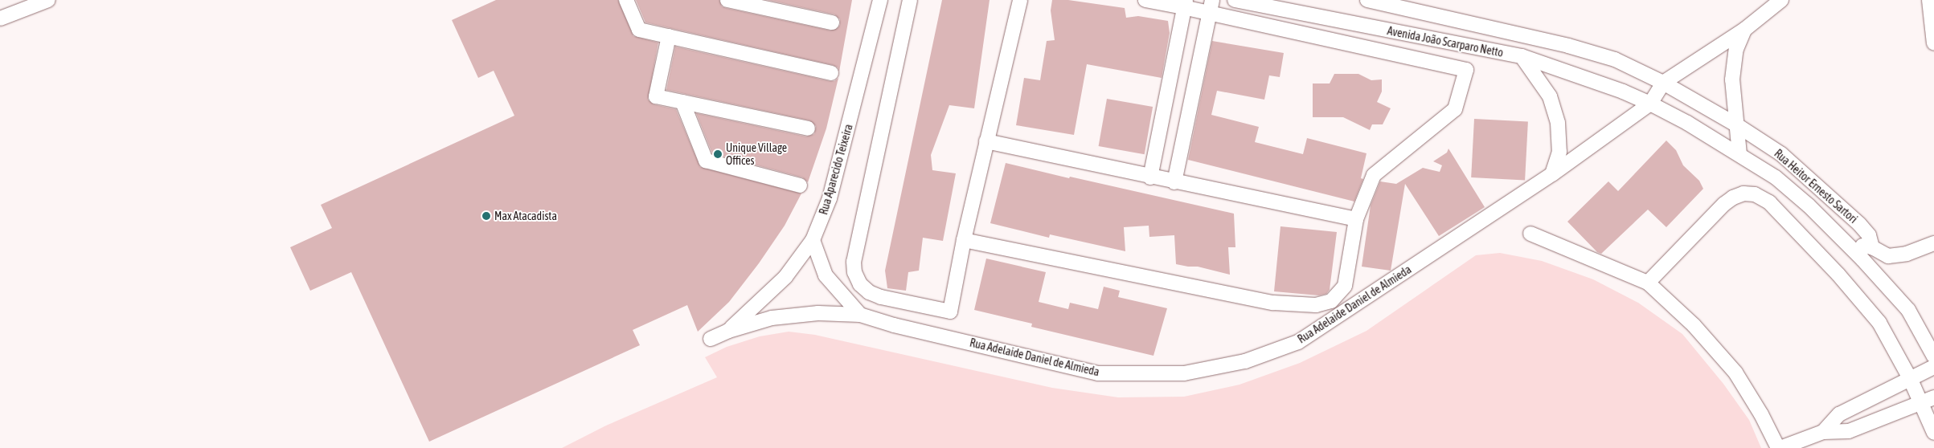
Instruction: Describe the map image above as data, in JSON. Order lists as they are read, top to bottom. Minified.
{"streets":{"street":["Avenida João Scarparo Netto","Rua Aparecido Teixeira","Rua Heitor Ernesto Sartori","Rua Adelaide Daniel de Almieda"]},"crossings":[["Avenida João Scarparo Netto","Rua Heitor Ernesto Sartori"],["Avenida João Scarparo Netto","Rua Adelaide Daniel de Almieda"],["Rua Aparecido Teixeira","Rua Adelaide Daniel de Almieda"],["Rua Heitor Ernesto Sartori","Rua Adelaide Daniel de Almieda"]],"places":["Unique Village Offices","Max Atacadista"]}
